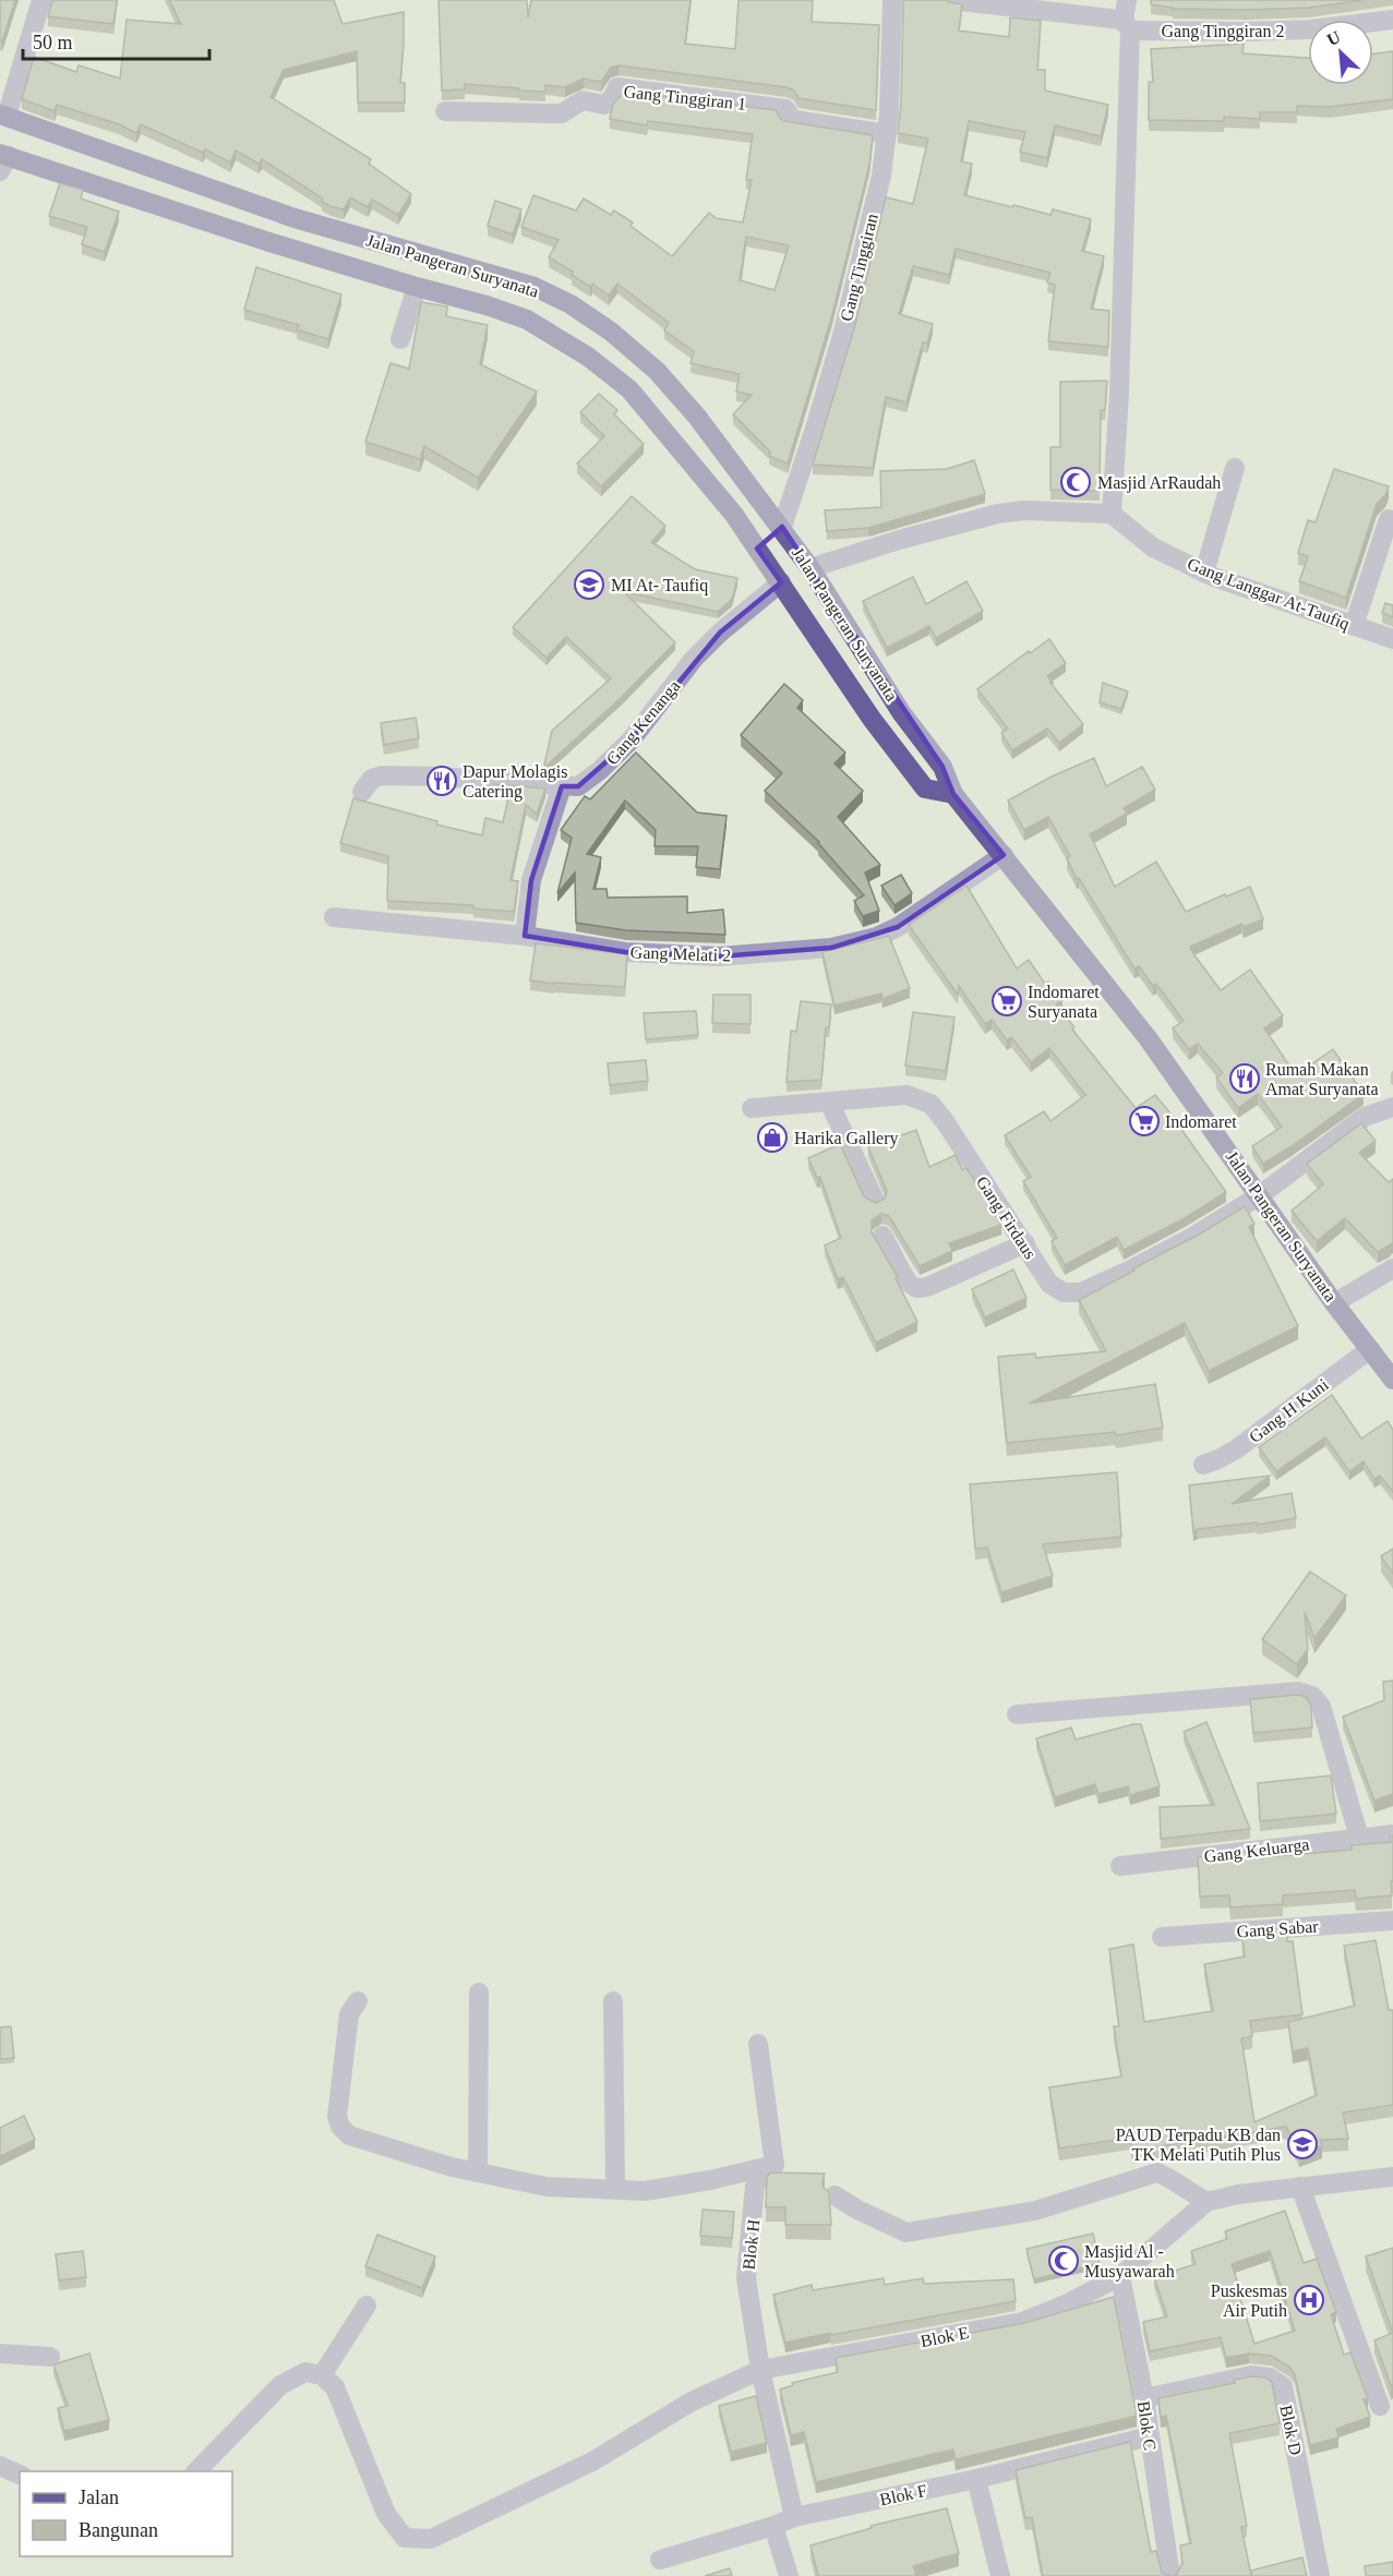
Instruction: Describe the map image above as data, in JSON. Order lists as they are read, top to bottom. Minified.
{"streets":{"main road":["Jalan Pangeran Suryanata"],"street":["Gang Tinggiran 2","Gang Tinggiran 1","Gang Tinggiran","Gang Langgar At-Taufiq","Gang Kenanga","Gang Melati 2","Gang Firdaus","Gang H Kuni","Gang Keluarga","Gang Sabar","Blok H","Blok E","Blok C","Blok D","Blok F"]},"crossings":[["Gang Tinggiran 1","Gang Tinggiran"],["Jalan Pangeran Suryanata","Gang Tinggiran"],["Jalan Pangeran Suryanata","Gang Kenanga"],["Jalan Pangeran Suryanata","Gang Melati 2"],["Jalan Pangeran Suryanata","Gang Firdaus"],["Jalan Pangeran Suryanata","Gang H Kuni"],["Blok H","Blok E"],["Blok H","Blok F"],["Blok E","Blok C"],["Blok C","Blok D"],["Blok C","Blok F"]],"places":{"mosque":["Masjid ArRaudah","Masjid Al - Musyawarah"],"school or university":["MI At- Taufiq","PAUD Terpadu KB dan TK Melati Putih Plus"],"restaurant":["Dapur Molagis Catering","Rumah Makan Amat Suryanata"],"supermarket":["Indomaret Suryanata","Indomaret"],"shop":["Harika Gallery"],"hospital":["Puskesmas Air Putih"]},"legend":["Jalan","Bangunan"],"scale_bar":"50 m","north":"top left"}
